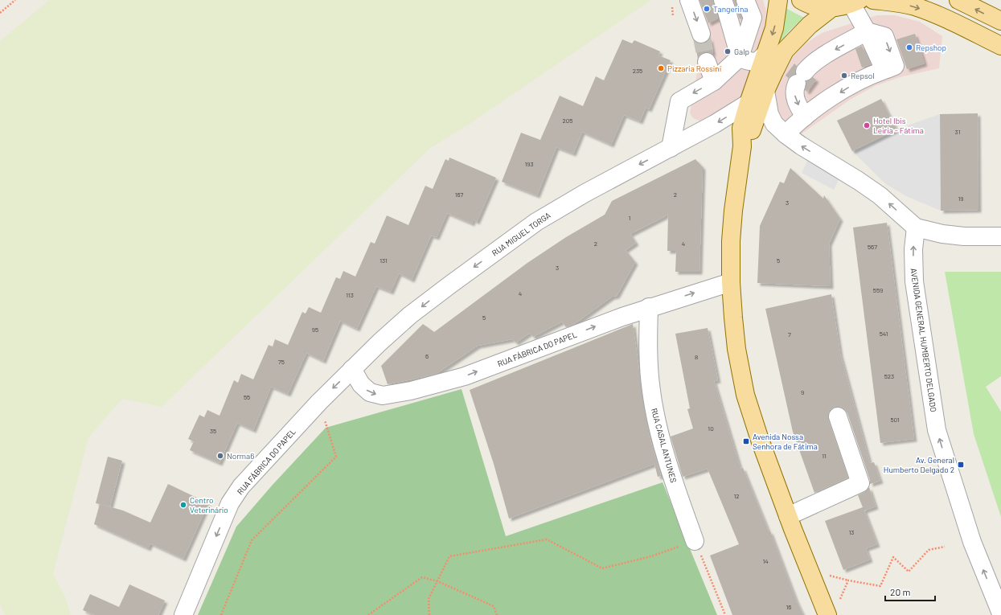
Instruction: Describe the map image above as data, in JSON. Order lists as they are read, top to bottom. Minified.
{"streets":{"street":["RUA MIGUEL TORGA","AVENIDA GENERAL HUMBERTO DELGADO","RUA FÁBRICA DO PAPEL","RUA CASAL ANTUNES"]},"crossings":[["RUA MIGUEL TORGA","RUA FÁBRICA DO PAPEL"],["RUA FÁBRICA DO PAPEL","RUA CASAL ANTUNES"]],"one_way":["RUA MIGUEL TORGA","AVENIDA GENERAL HUMBERTO DELGADO"],"places":{"other":["Tangerina","Repshop","Galp","Pizzaria Rossini","Repsol","Hotel Ibis Leiria - Fátima","Norma6","Centro Veterinário"],"transit":["Avenida Nossa Senhora de Fátima","Av. General Humberto Delgado 2"]},"house_numbers":["235","205","31","193","167","2","19","3","1","2","4","567","131","5","3","559","4","113","5","95","541","7","6","8","75","523","9","55","501","10","35","11","12","13","14","16"],"scale_bar":"20 m"}
